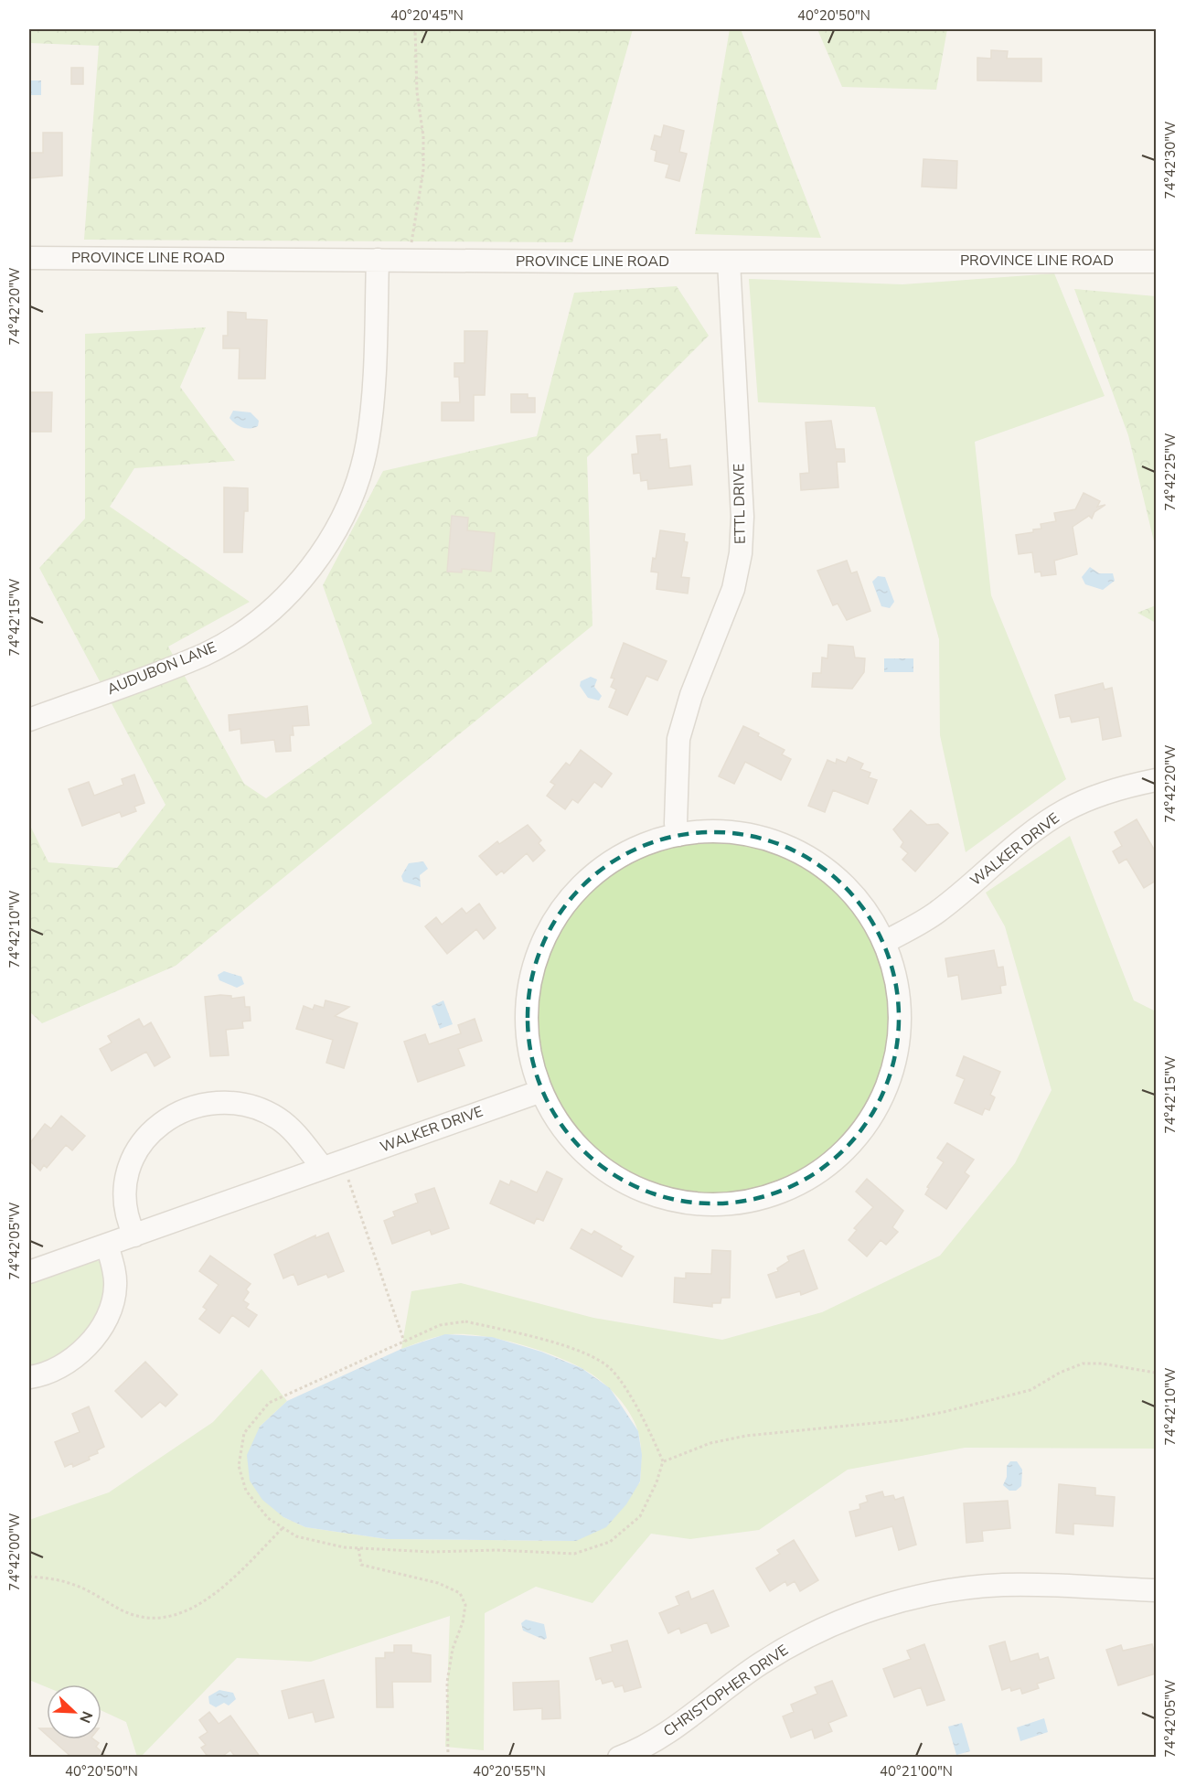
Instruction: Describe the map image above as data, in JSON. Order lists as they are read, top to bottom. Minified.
{"streets":{"street":["PROVINCE LINE ROAD","ETTL DRIVE","AUDUBON LANE","WALKER DRIVE","CHRISTOPHER DRIVE"]},"crossings":[["PROVINCE LINE ROAD","ETTL DRIVE"],["PROVINCE LINE ROAD","AUDUBON LANE"]],"north":"bottom right","coordinates":["40°20'45\"N","40°20'50\"N","74°42'30\"W","74°42'20\"W","74°42'25\"W","74°42'15\"W","74°42'10\"W","74°42'05\"W","74°42'00\"W","40°20'55\"N","40°21'00\"N"]}
